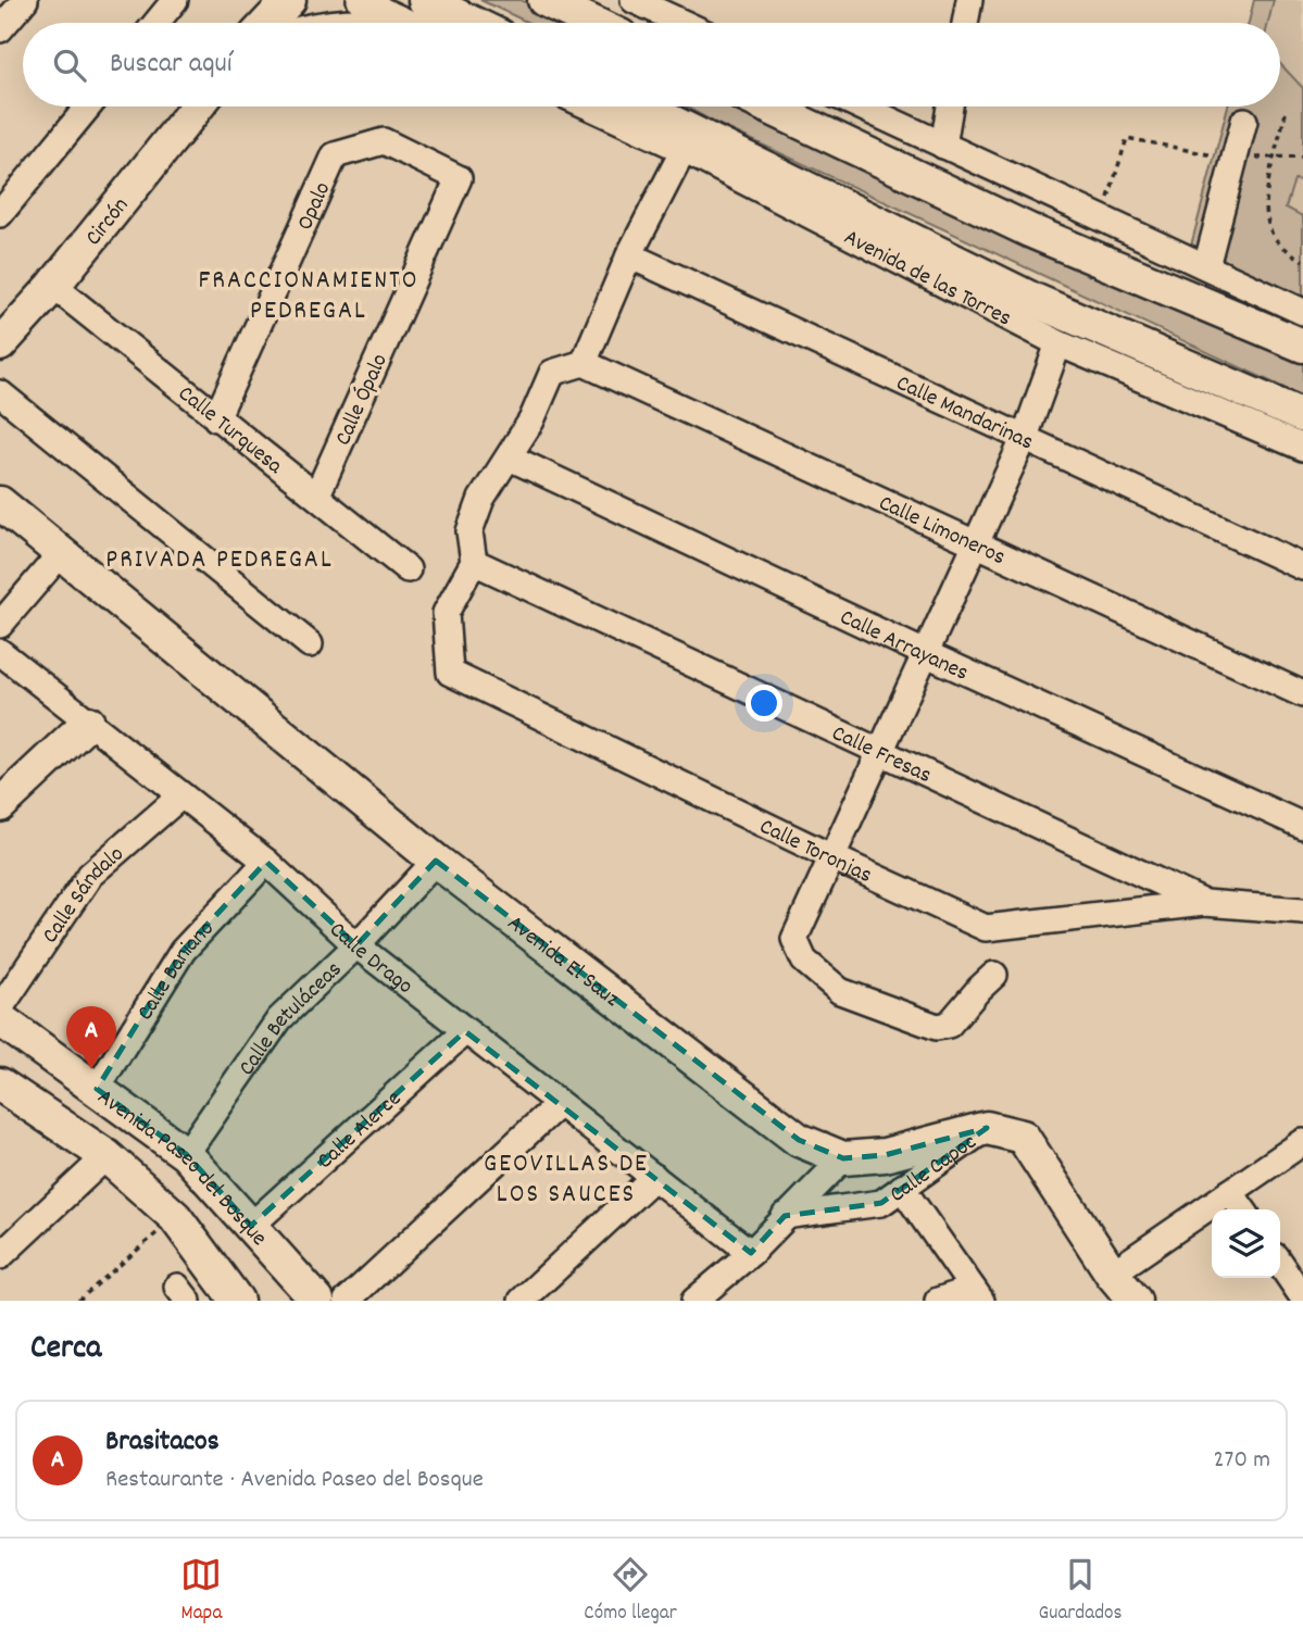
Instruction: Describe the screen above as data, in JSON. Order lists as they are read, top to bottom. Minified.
{"streets":{"main road":["Circón","Avenida de las Torres","Avenida El Sauz","Avenida Paseo del Bosque"],"street":["Opalo","Calle Ópalo","Calle Mandarinas","Calle Turquesa","Calle Limoneros","Calle Arrayanes","Calle Fresas","Calle Toronjas","Calle Sándalo","Calle Drago","Calle Baniano","Calle Betuláceas","Calle Alerce","Calle Capoc"]},"crossings":[["Opalo","Calle Ópalo"],["Opalo","Calle Turquesa"],["Circón","Calle Turquesa"],["Calle Ópalo","Calle Turquesa"],["Calle Fresas","Calle Toronjas"],["Calle Sándalo","Calle Drago"],["Calle Drago","Calle Baniano"],["Calle Drago","Calle Betuláceas"],["Calle Drago","Calle Alerce"],["Avenida El Sauz","Calle Betuláceas"],["Avenida El Sauz","Calle Capoc"],["Calle Baniano","Avenida Paseo del Bosque"],["Calle Betuláceas","Avenida Paseo del Bosque"],["Calle Alerce","Avenida Paseo del Bosque"]],"districts":["FRACCIONAMIENTO PEDREGAL","PRIVADA PEDREGAL","GEOVILLAS DE LOS SAUCES"],"page":{"search":"Buscar aquí","pins":"A","heading":"Cerca","list":[{"mark":"A","name":"Brasitacos","note":"Restaurante · Avenida Paseo del Bosque","value":"270 m"}],"nav":["Mapa","Cómo llegar","Guardados"]}}
